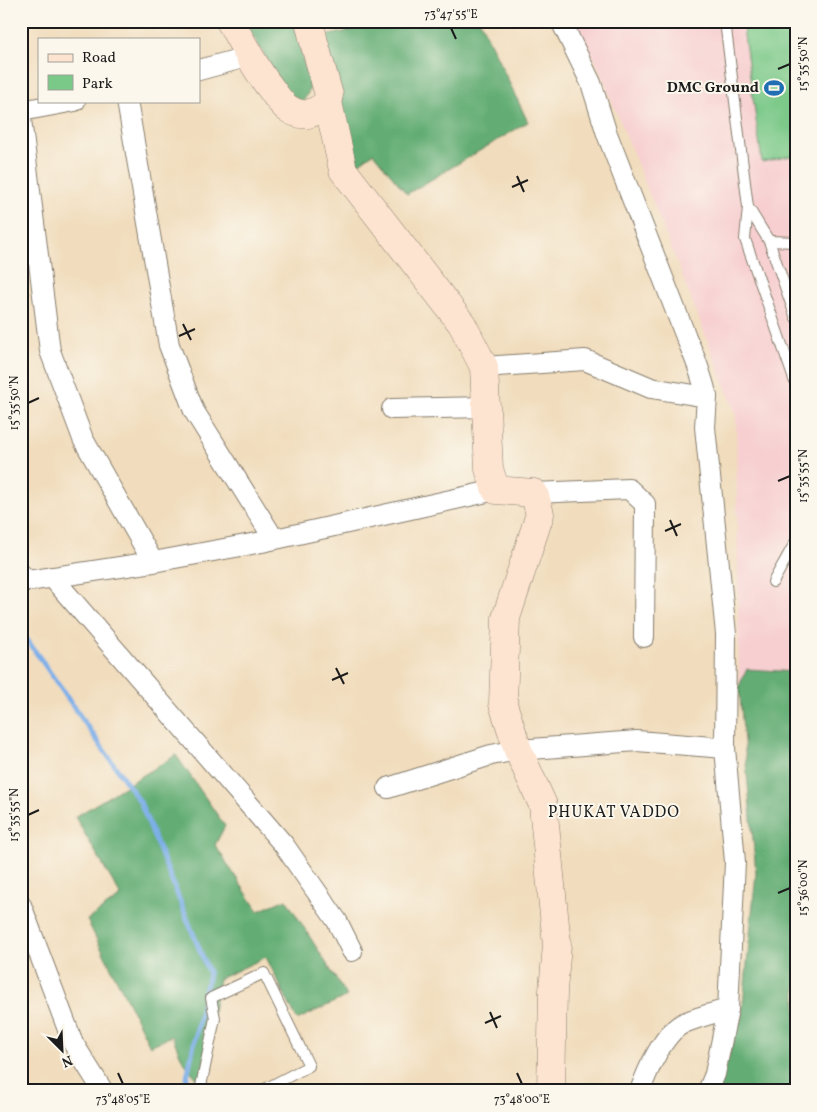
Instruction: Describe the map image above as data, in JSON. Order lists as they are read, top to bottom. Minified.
{"districts":["PHUKAT VADDO"],"places":{"sports":["DMC Ground"]},"legend":["Road","Park"],"north":"bottom right","coordinates":["73°47'55\"E","15°35'50\"N","15°35'55\"N","15°36'00\"N","73°48'05\"E","73°48'00\"E"]}
